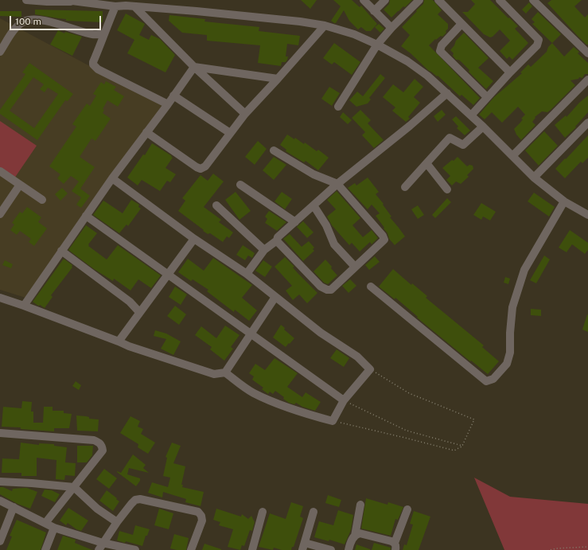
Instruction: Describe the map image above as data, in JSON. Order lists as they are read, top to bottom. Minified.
{"scale_bar":"100 m"}
